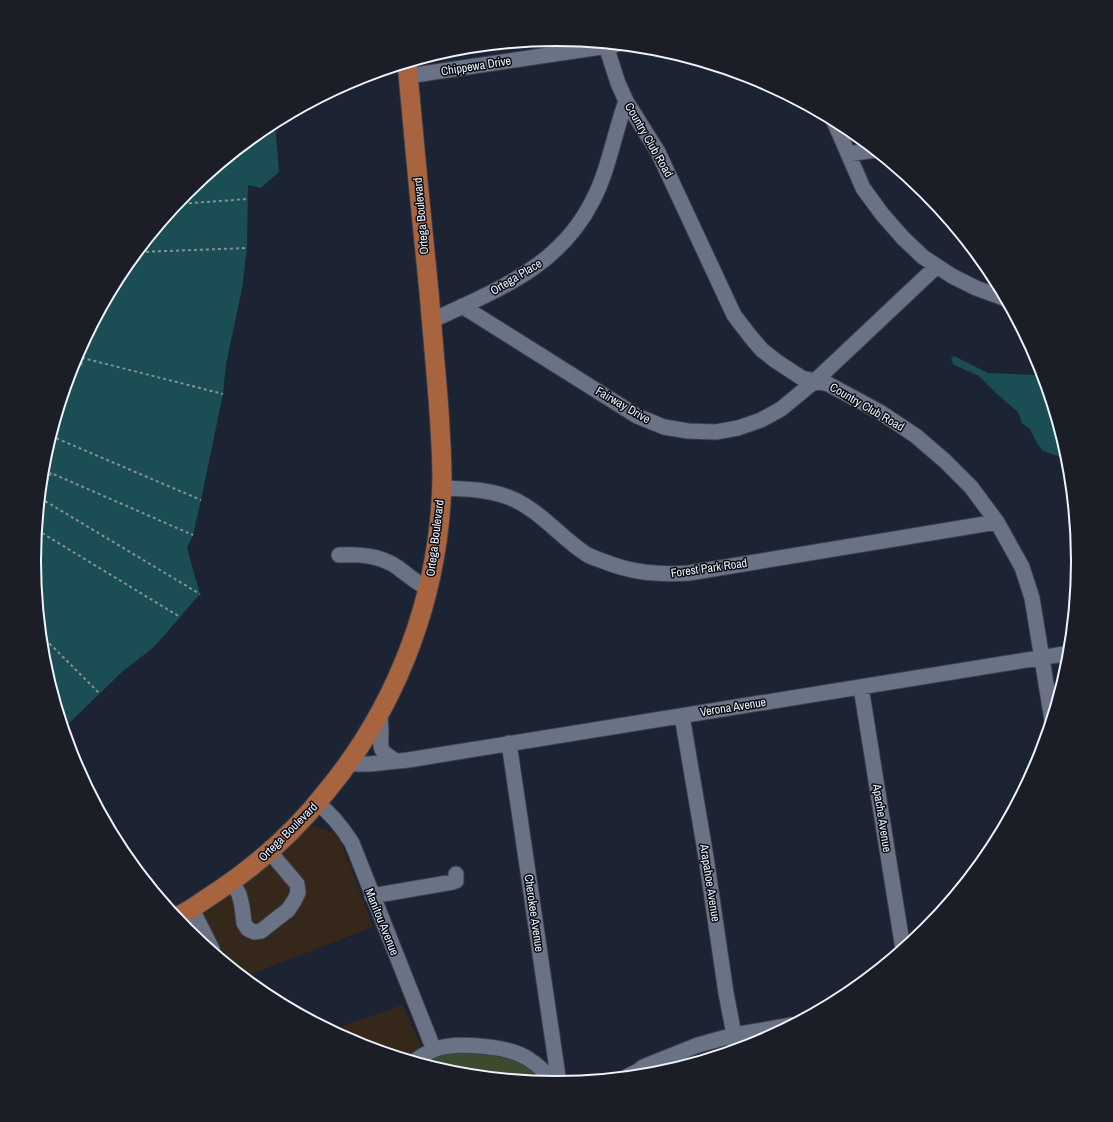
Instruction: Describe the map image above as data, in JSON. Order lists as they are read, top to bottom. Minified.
{"streets":{"main road":["Ortega Boulevard"],"street":["Chippewa Drive","Country Club Road","Ortega Place","Fairway Drive","Forest Park Road","Verona Avenue","Apache Avenue","Arapahoe Avenue","Cherokee Avenue","Manitou Avenue"]},"crossings":[["Chippewa Drive","Ortega Boulevard"],["Country Club Road","Ortega Place"],["Country Club Road","Fairway Drive"],["Country Club Road","Forest Park Road"],["Country Club Road","Verona Avenue"],["Ortega Boulevard","Ortega Place"],["Ortega Boulevard","Forest Park Road"],["Ortega Boulevard","Verona Avenue"],["Ortega Boulevard","Manitou Avenue"],["Ortega Place","Fairway Drive"],["Verona Avenue","Apache Avenue"],["Verona Avenue","Arapahoe Avenue"],["Verona Avenue","Cherokee Avenue"]]}
